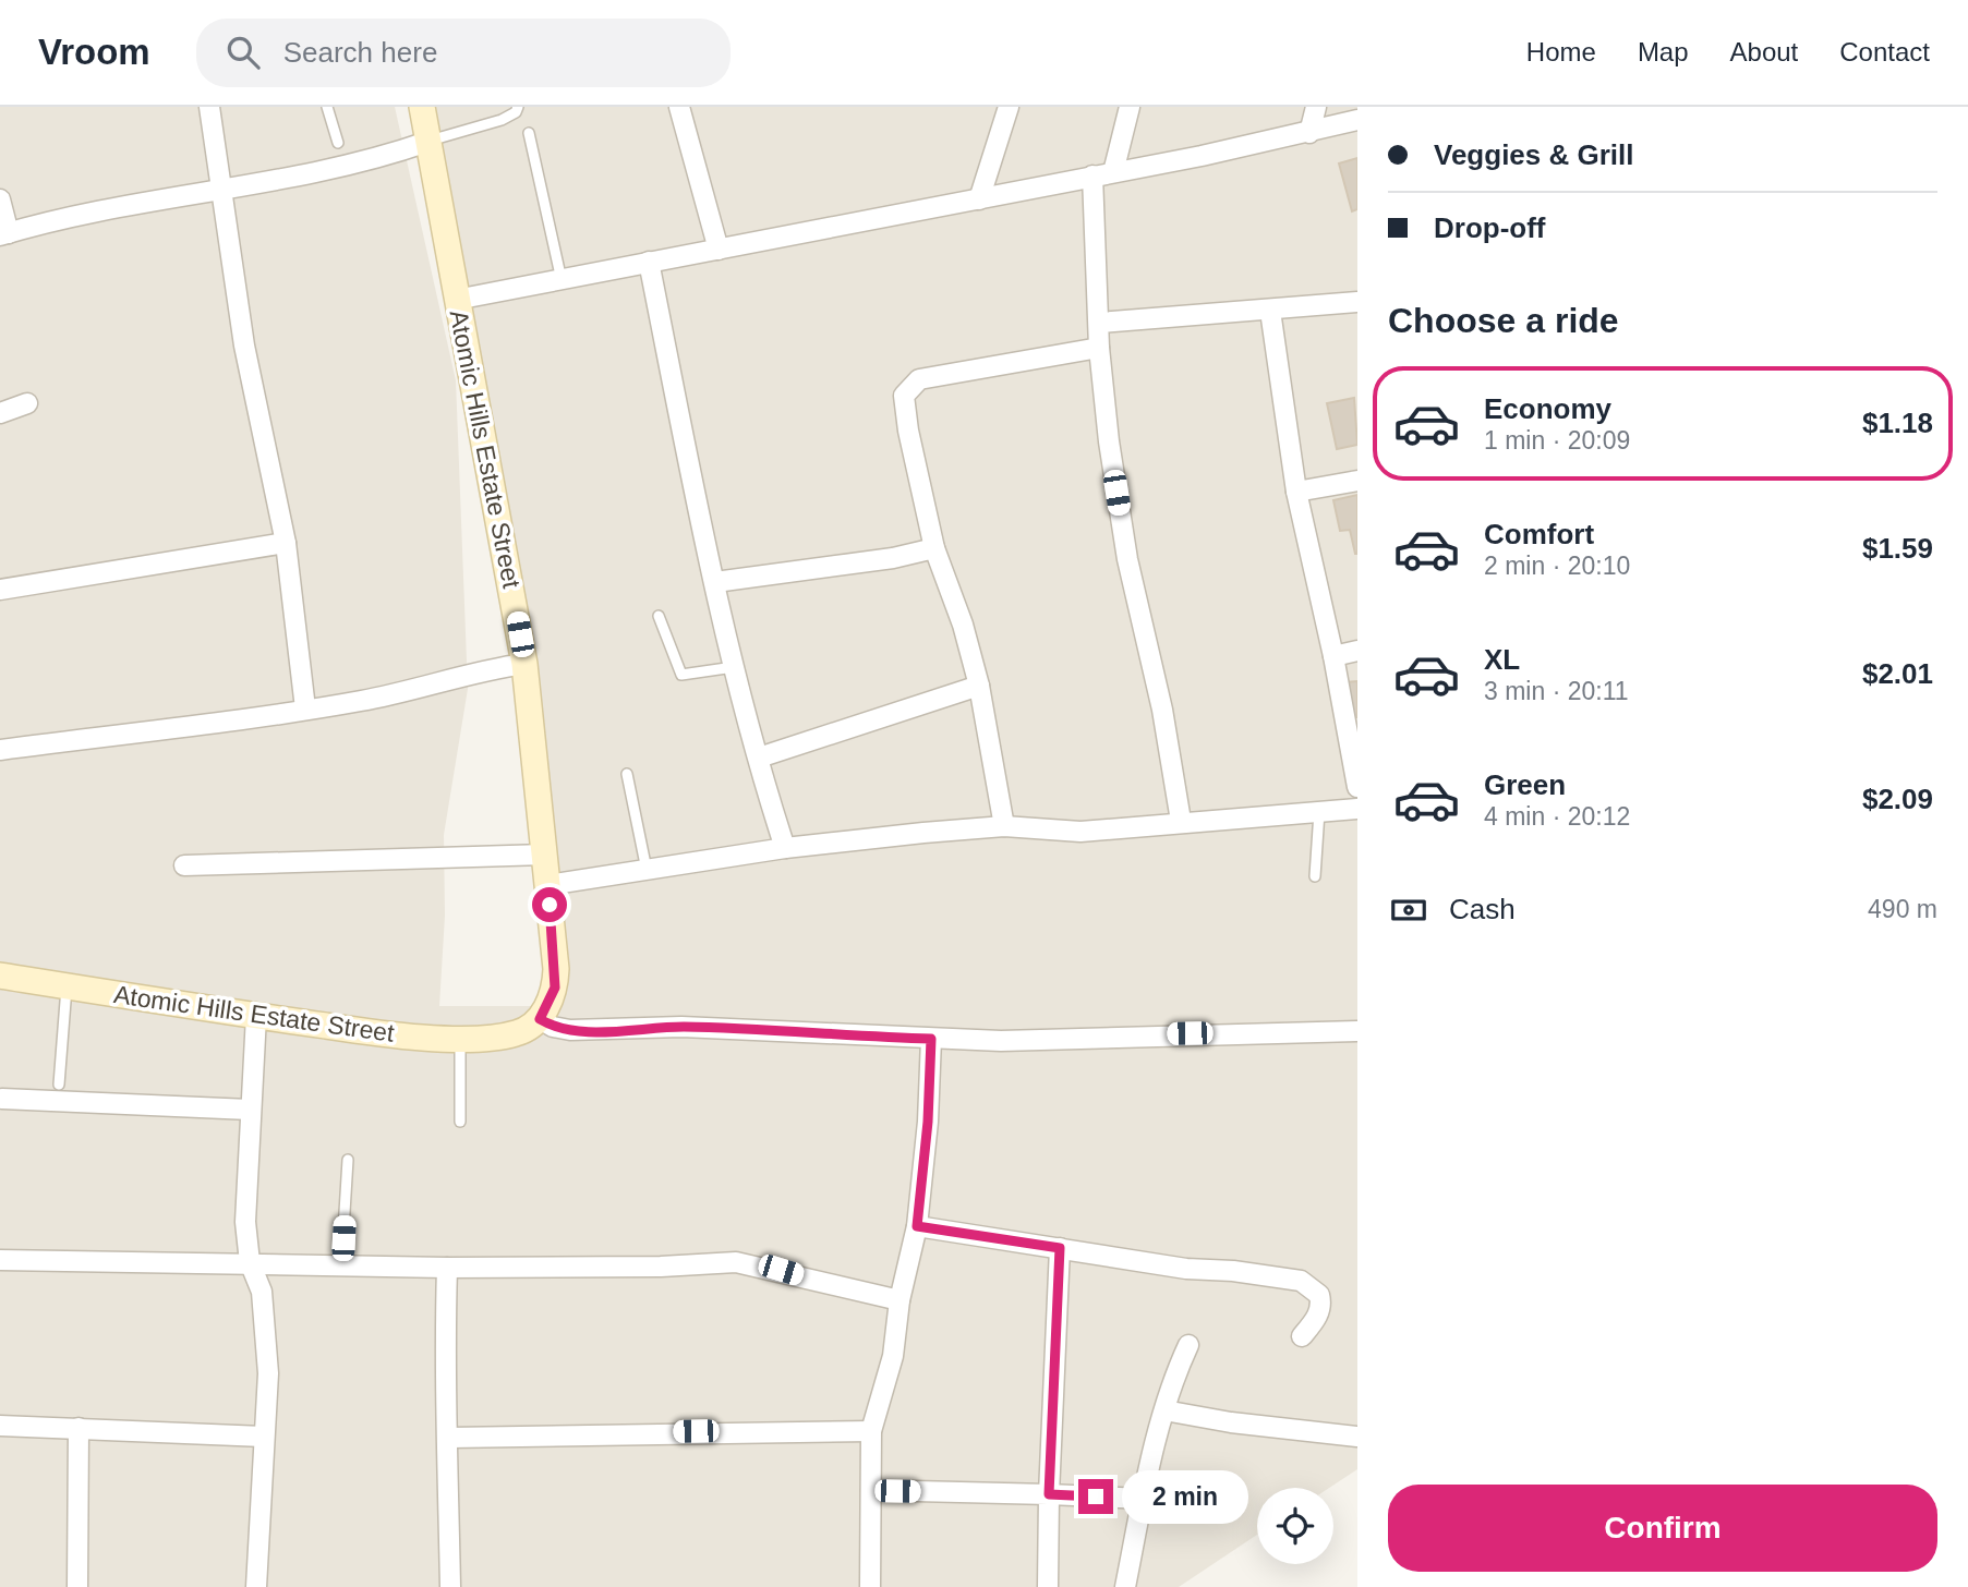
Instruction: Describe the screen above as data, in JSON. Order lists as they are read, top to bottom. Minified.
{"streets":{"street":["Atomic Hills Estate Street"]},"page":{"header":"Vroom","search":"Search here","nav":["Home","Map","About","Contact"],"banner":["Veggies & Grill","Drop-off"],"heading":"Choose a ride","list":[{"name":"Economy","note":"1 min · 20:09","value":"$1.18"},{"name":"Comfort","note":"2 min · 20:10","value":"$1.59"},{"name":"XL","note":"3 min · 20:11","value":"$2.01"},{"name":"Green","note":"4 min · 20:12","value":"$2.09"}],"pay":["Cash","490 m"],"buttons":"Confirm","bubble":"2 min"}}
